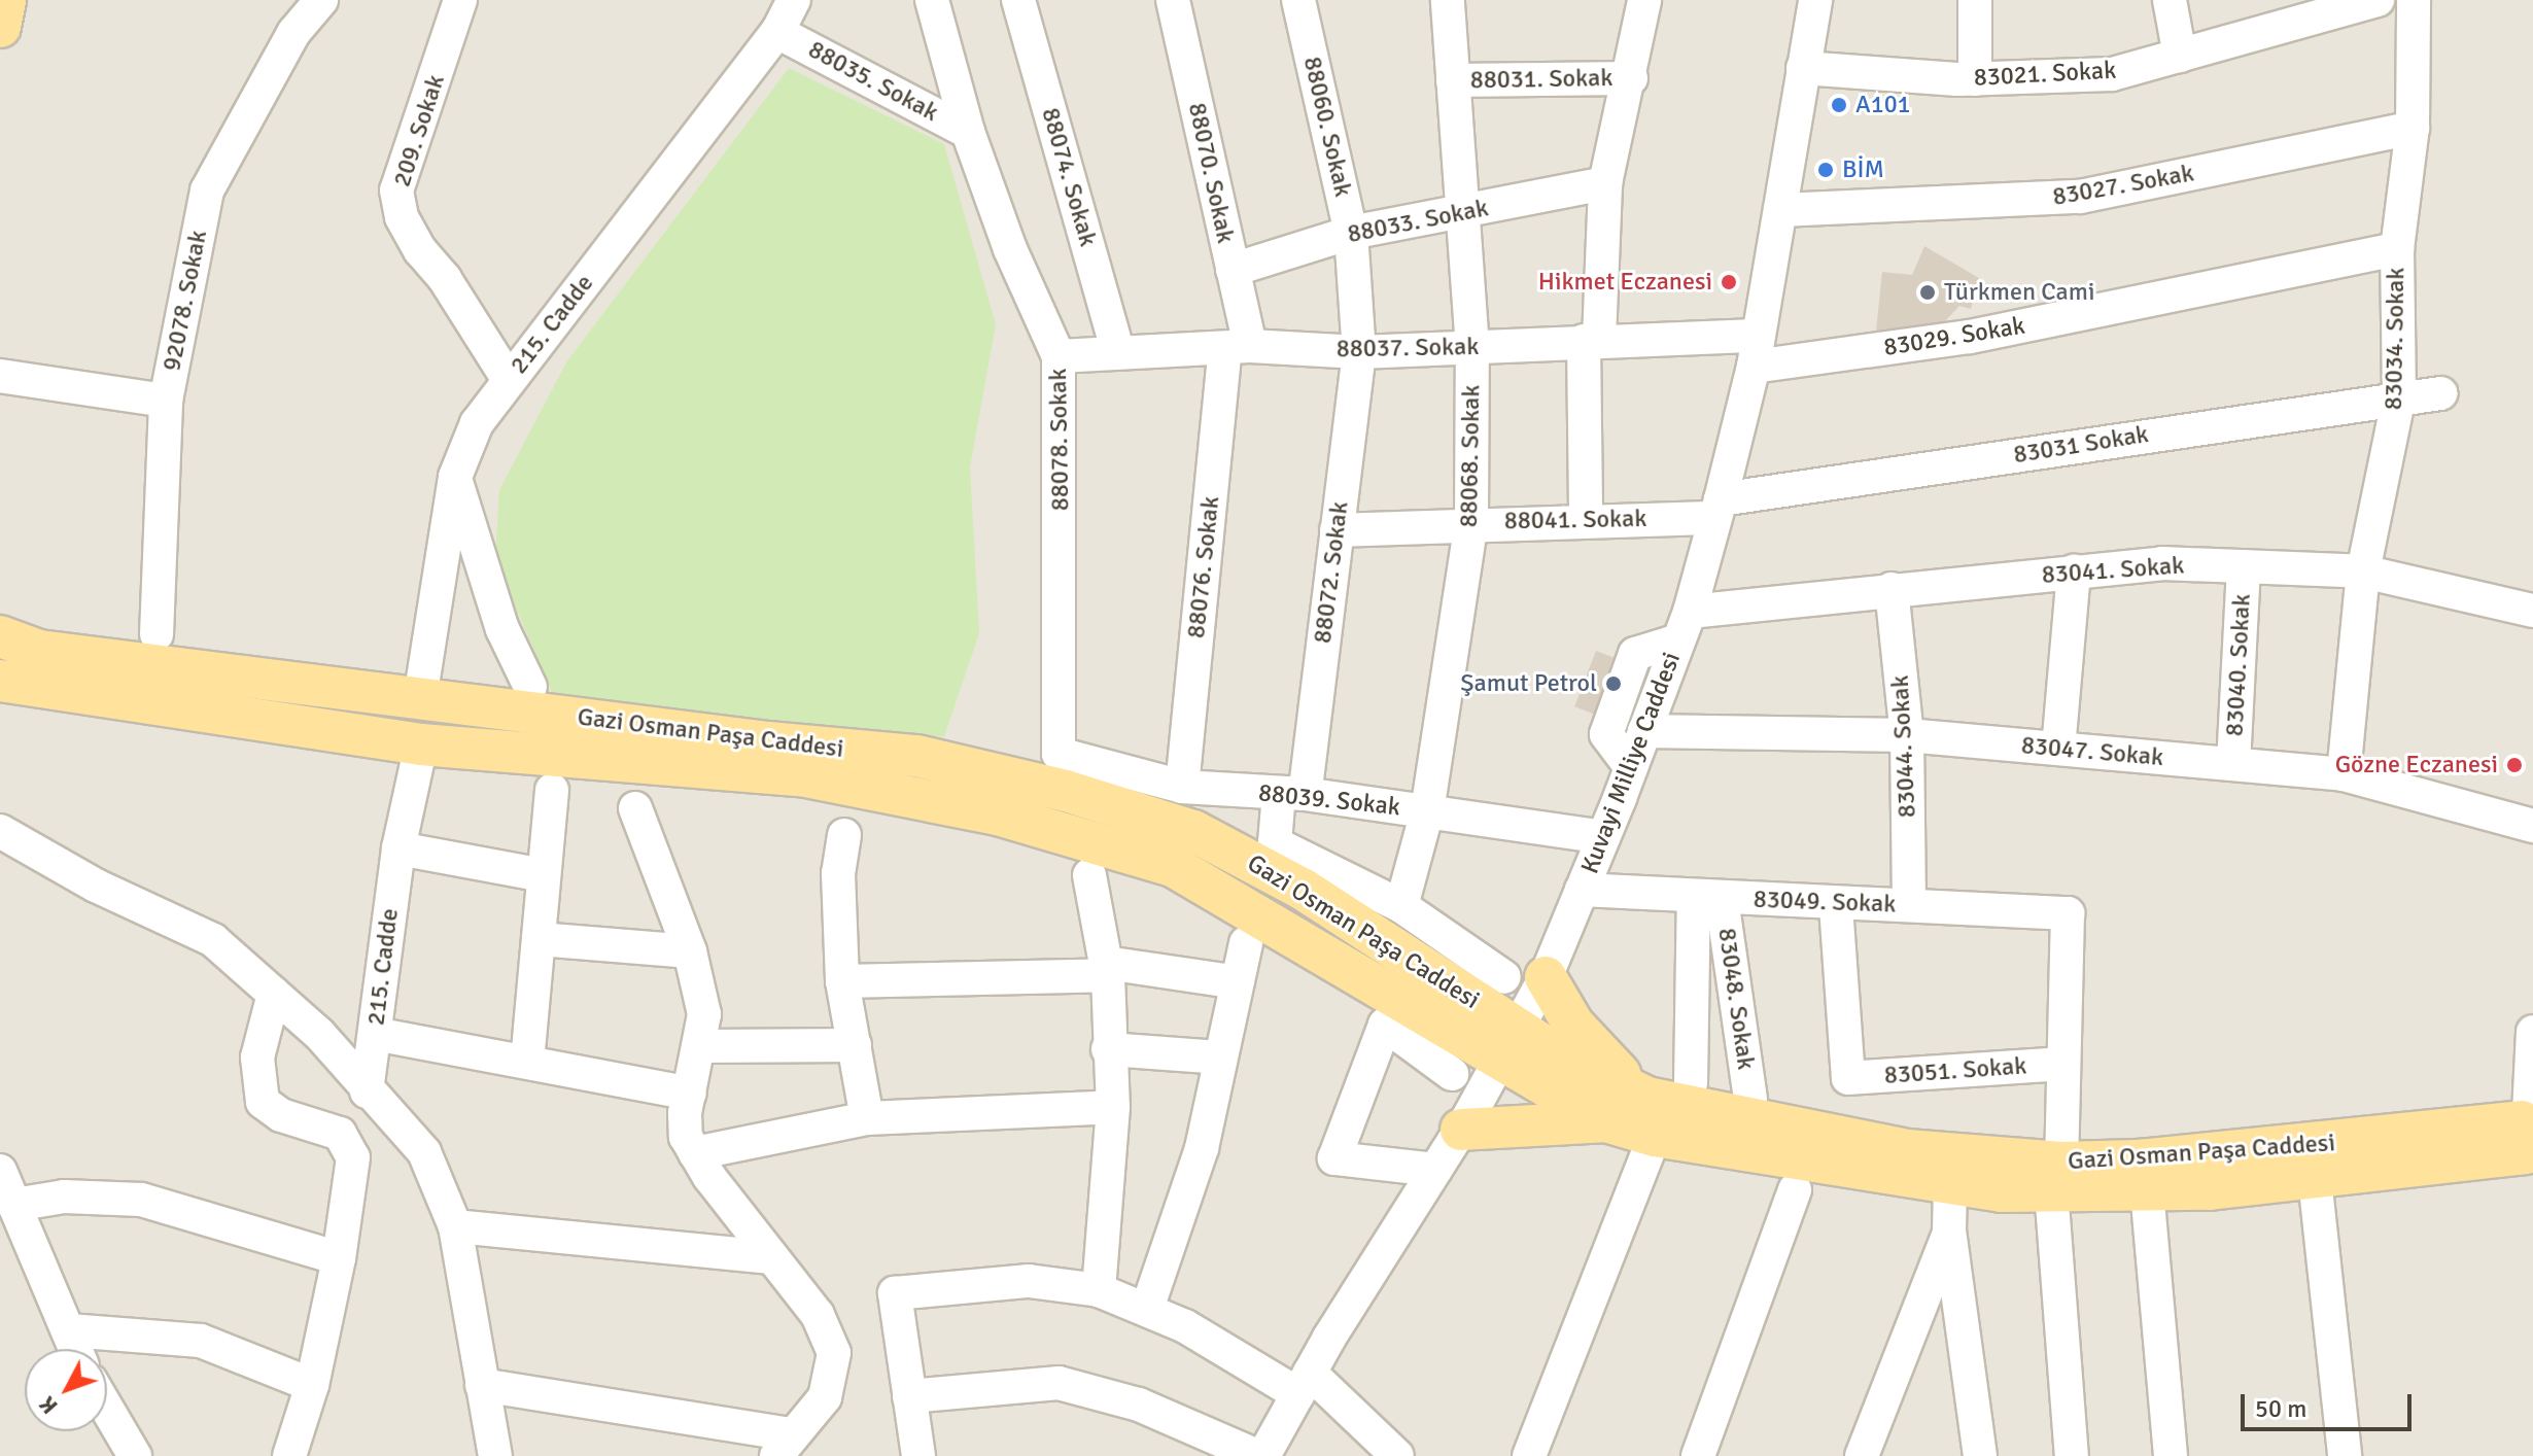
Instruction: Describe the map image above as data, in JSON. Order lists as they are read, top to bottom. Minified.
{"streets":{"main road":["Gazi Osman Paşa Caddesi"],"street":["83021. Sokak","88031. Sokak","88035. Sokak","88060. Sokak","209. Sokak","88070. Sokak","88074. Sokak","83027. Sokak","88033. Sokak","92078. Sokak","215. Cadde","83029. Sokak","83034. Sokak","88037. Sokak","88078. Sokak","83031 Sokak","88068. Sokak","88041. Sokak","88076. Sokak","83041. Sokak","88072. Sokak","83040. Sokak","83044. Sokak","83047. Sokak","Kuvayi Milliye Caddesi","88039. Sokak","83049. Sokak","83048. Sokak","83051. Sokak"]},"crossings":[["83021. Sokak","Kuvayi Milliye Caddesi"],["88031. Sokak","88068. Sokak"],["88035. Sokak","215. Cadde"],["88035. Sokak","88078. Sokak"],["88060. Sokak","88033. Sokak"],["88060. Sokak","88037. Sokak"],["88060. Sokak","88072. Sokak"],["209. Sokak","215. Cadde"],["88070. Sokak","88033. Sokak"],["88070. Sokak","88037. Sokak"],["88070. Sokak","88076. Sokak"],["88074. Sokak","88037. Sokak"],["83027. Sokak","83034. Sokak"],["83027. Sokak","Kuvayi Milliye Caddesi"],["88033. Sokak","88068. Sokak"],["215. Cadde","Gazi Osman Paşa Caddesi"],["83029. Sokak","83034. Sokak"],["83029. Sokak","88037. Sokak"],["83029. Sokak","Kuvayi Milliye Caddesi"],["83034. Sokak","83031 Sokak"],["83034. Sokak","83041. Sokak"],["83034. Sokak","83047. Sokak"],["88037. Sokak","88078. Sokak"],["88037. Sokak","88068. Sokak"],["88037. Sokak","88076. Sokak"],["88037. Sokak","88072. Sokak"],["88037. Sokak","Kuvayi Milliye Caddesi"],["88078. Sokak","88039. Sokak"],["83031 Sokak","88041. Sokak"],["83031 Sokak","Kuvayi Milliye Caddesi"],["88068. Sokak","88041. Sokak"],["88068. Sokak","88072. Sokak"],["88068. Sokak","88039. Sokak"],["88041. Sokak","88072. Sokak"],["88041. Sokak","Kuvayi Milliye Caddesi"],["88076. Sokak","88039. Sokak"],["83041. Sokak","83040. Sokak"],["83041. Sokak","83044. Sokak"],["83041. Sokak","Kuvayi Milliye Caddesi"],["88072. Sokak","88039. Sokak"],["83040. Sokak","83047. Sokak"],["Gazi Osman Paşa Caddesi","Kuvayi Milliye Caddesi"],["83044. Sokak","83047. Sokak"],["83044. Sokak","83049. Sokak"],["83047. Sokak","Kuvayi Milliye Caddesi"],["Kuvayi Milliye Caddesi","88039. Sokak"],["Kuvayi Milliye Caddesi","83049. Sokak"],["83049. Sokak","83048. Sokak"],["83049. Sokak","83051. Sokak"]],"places":["A101","BİM","Hikmet Eczanesi","Türkmen Cami","Şamut Petrol","Gözne Eczanesi"],"scale_bar":"50 m","north":"bottom left"}
